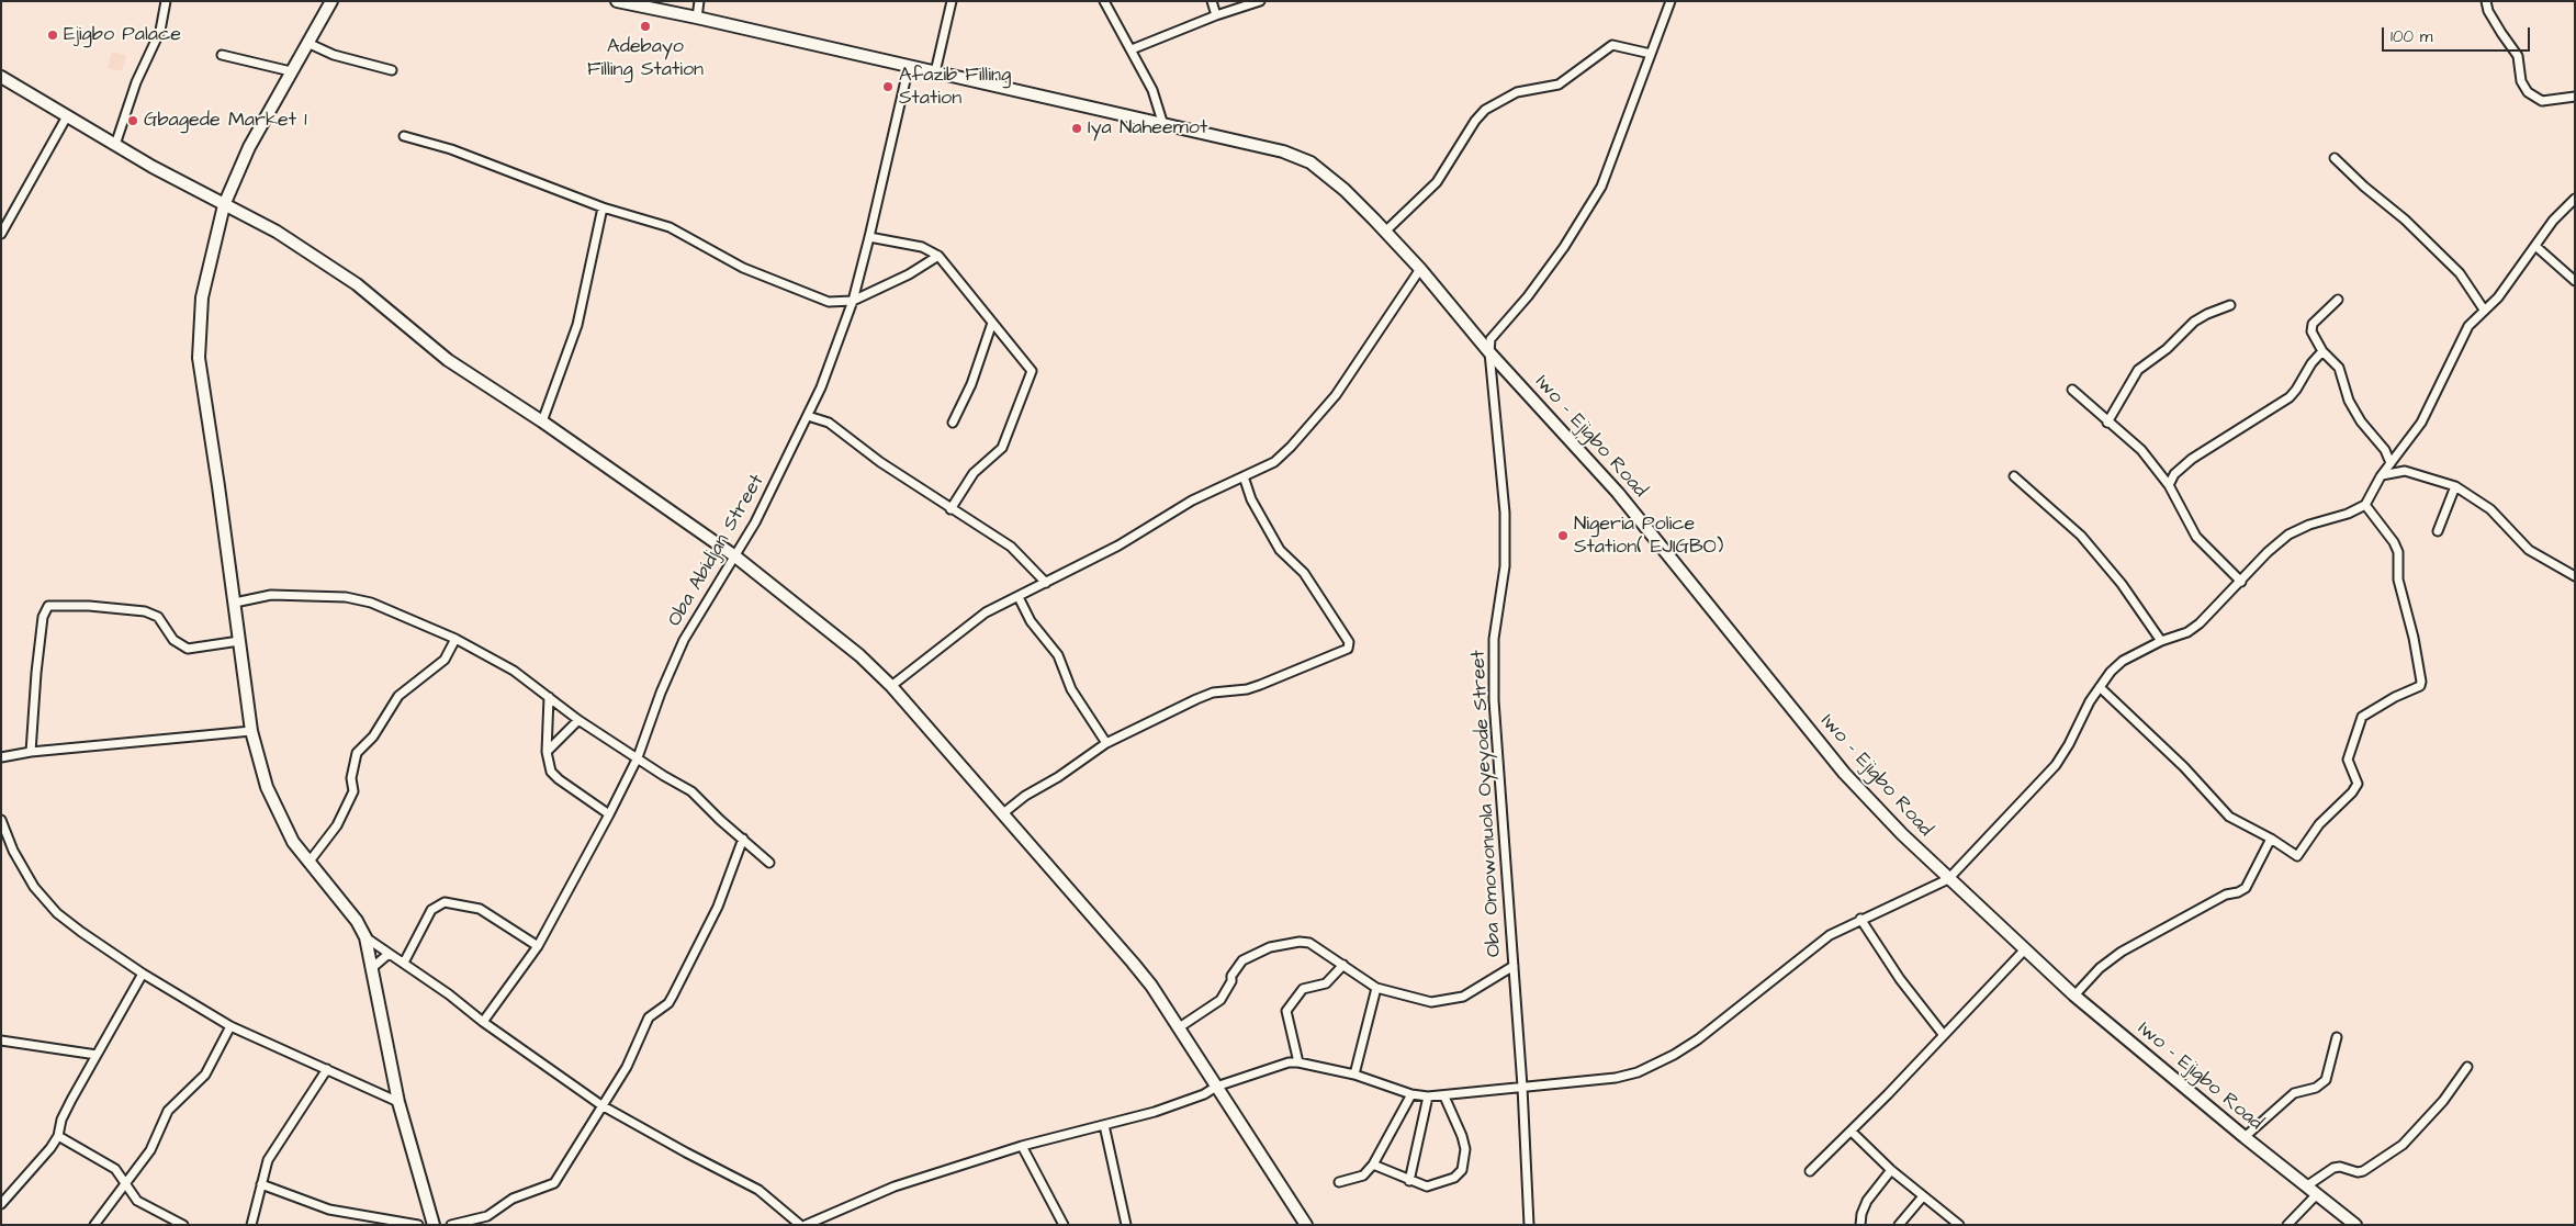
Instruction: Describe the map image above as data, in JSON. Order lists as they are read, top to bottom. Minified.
{"streets":{"main road":["Iwo - Ejigbo Road"],"street":["Oba Abidjan Street","Oba Omowonuola Oyeyode Street"]},"crossings":[["Iwo - Ejigbo Road","Oba Abidjan Street"],["Iwo - Ejigbo Road","Oba Omowonuola Oyeyode Street"]],"places":["Adebayo Filling Station","Ejigbo Palace","Afazib Filling Station","Gbagede Market 1","Iya Naheemot","Nigeria Police Station( EJIGBO)"],"scale_bar":"100 m"}
